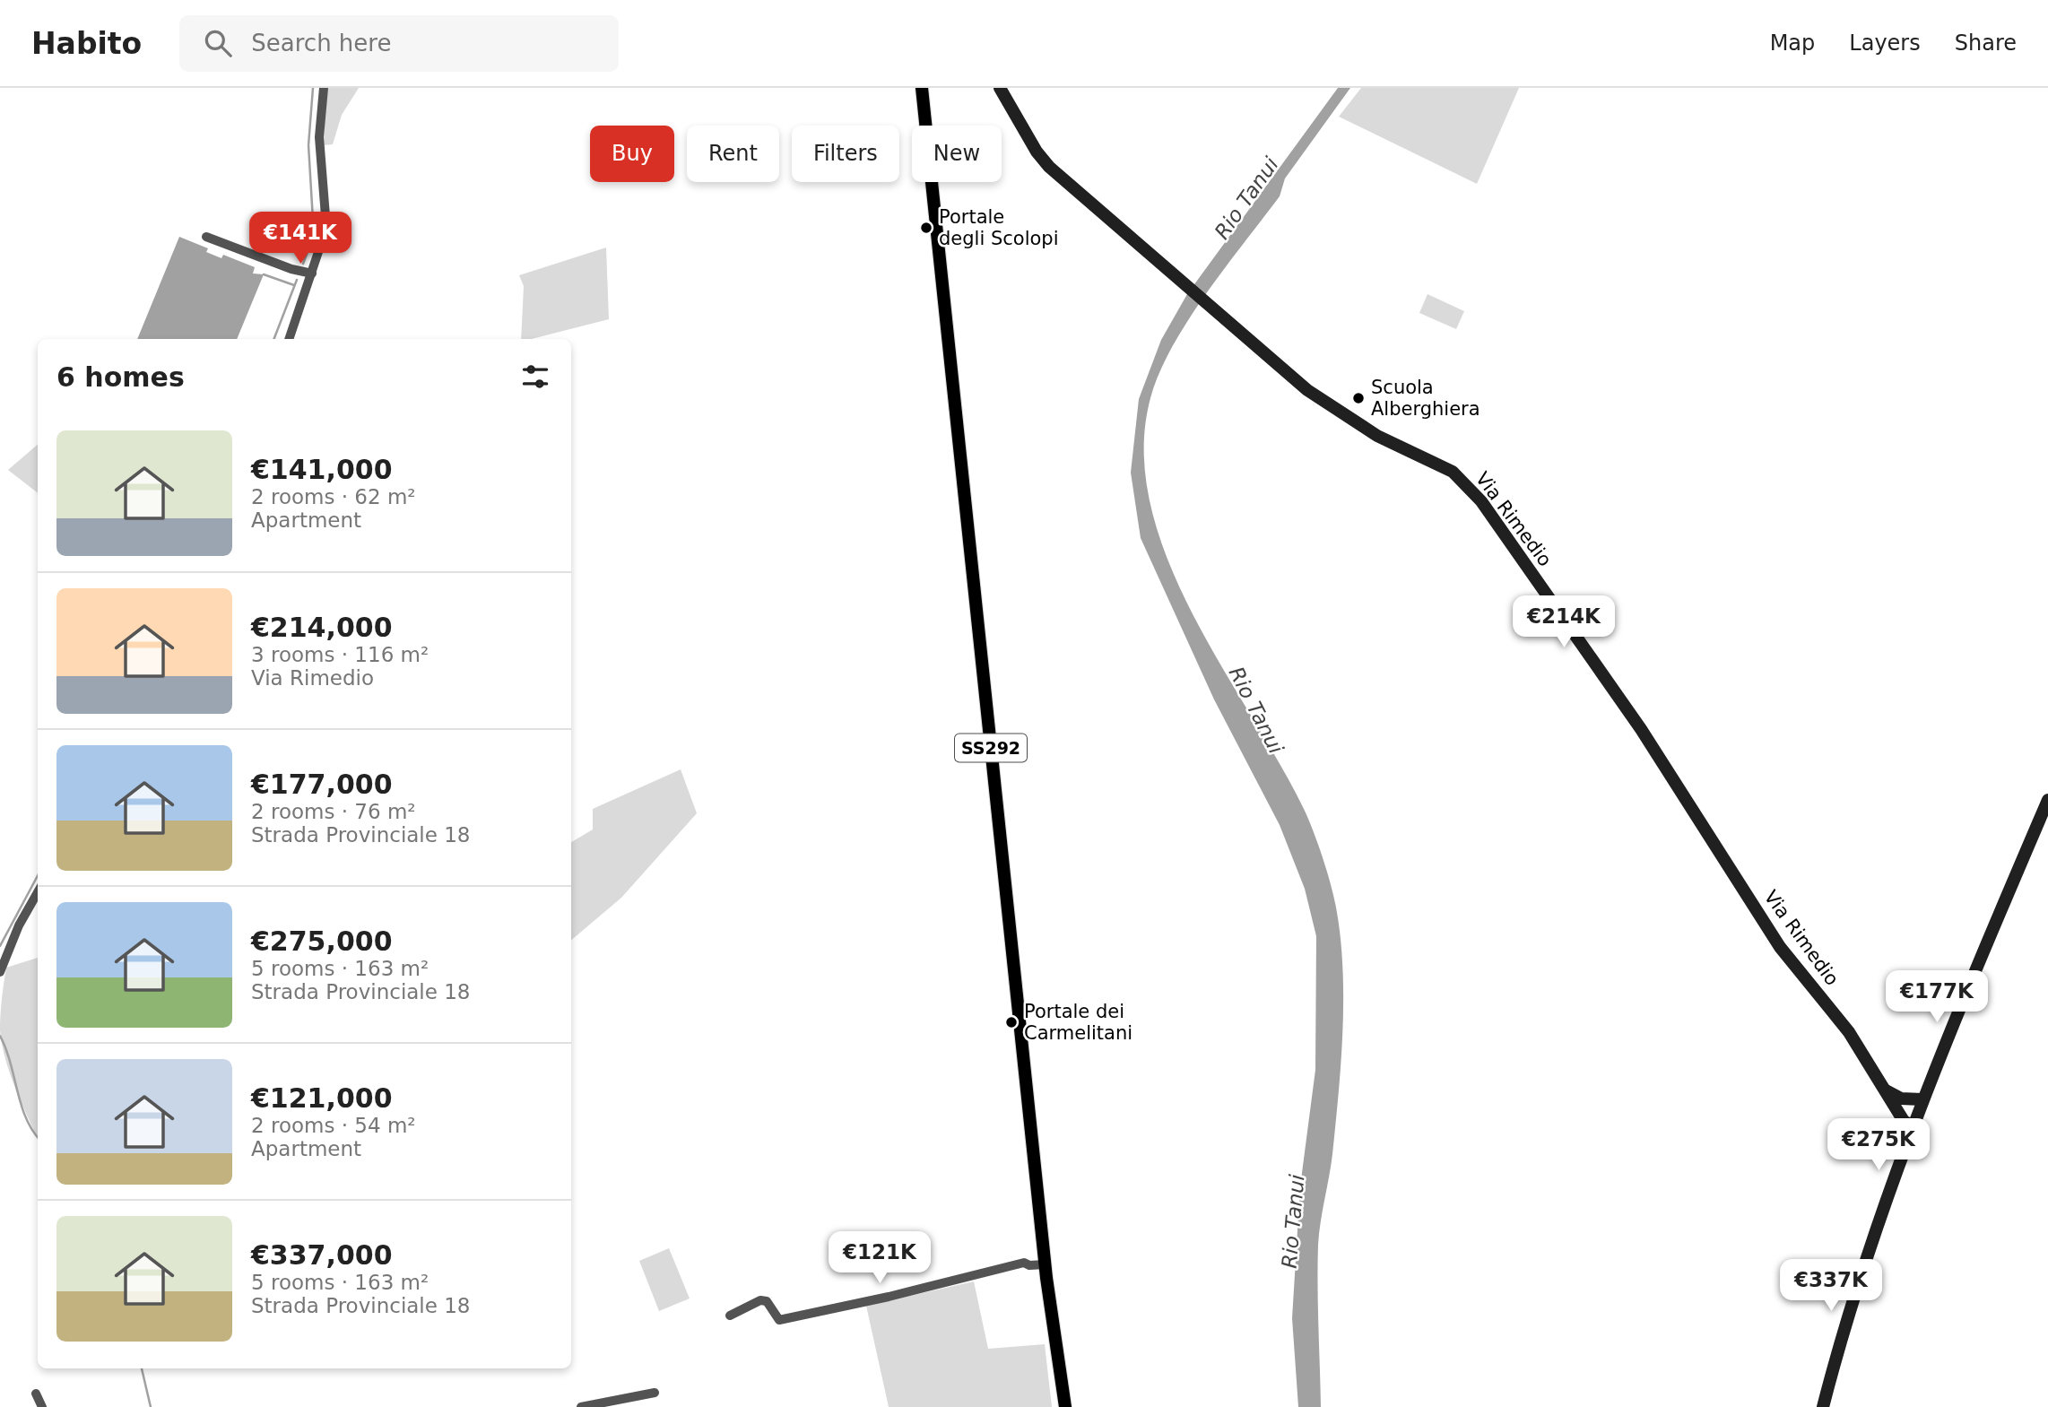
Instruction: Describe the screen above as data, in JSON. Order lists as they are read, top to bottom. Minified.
{"streets":{"main road":["SS292"],"street":["Via Rimedio"]},"water":["Rio Tanui"],"places":["Portale degli Scolopi","Scuola Alberghiera","Portale dei Carmelitani"],"page":{"header":"Habito","search":"Search here","nav":["Map","Layers","Share"],"chip":["Buy","Rent","Filters","New"],"price":["€141K","€214K","€177K","€275K","€121K","€337K"],"heading":"6 homes","list":[{"name":"€141,000","note":"2 rooms · 62 m² · Apartment"},{"name":"€214,000","note":"3 rooms · 116 m² · Via Rimedio"},{"name":"€177,000","note":"2 rooms · 76 m² · Strada Provinciale 18"},{"name":"€275,000","note":"5 rooms · 163 m² · Strada Provinciale 18"},{"name":"€121,000","note":"2 rooms · 54 m² · Apartment"},{"name":"€337,000","note":"5 rooms · 163 m² · Strada Provinciale 18"}]}}
